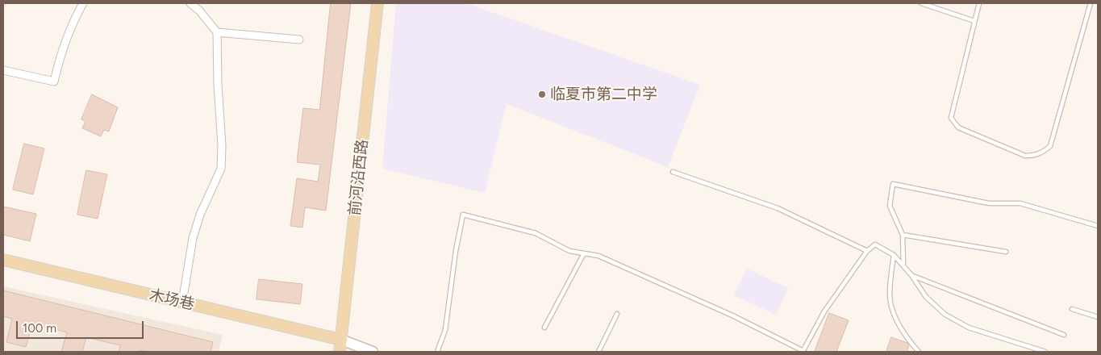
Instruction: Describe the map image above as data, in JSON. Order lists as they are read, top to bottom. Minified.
{"streets":{"main road":["前河沿西路","木场巷"]},"crossings":[["前河沿西路","木场巷"]],"places":["临夏市第二中学"],"scale_bar":"100 m"}
